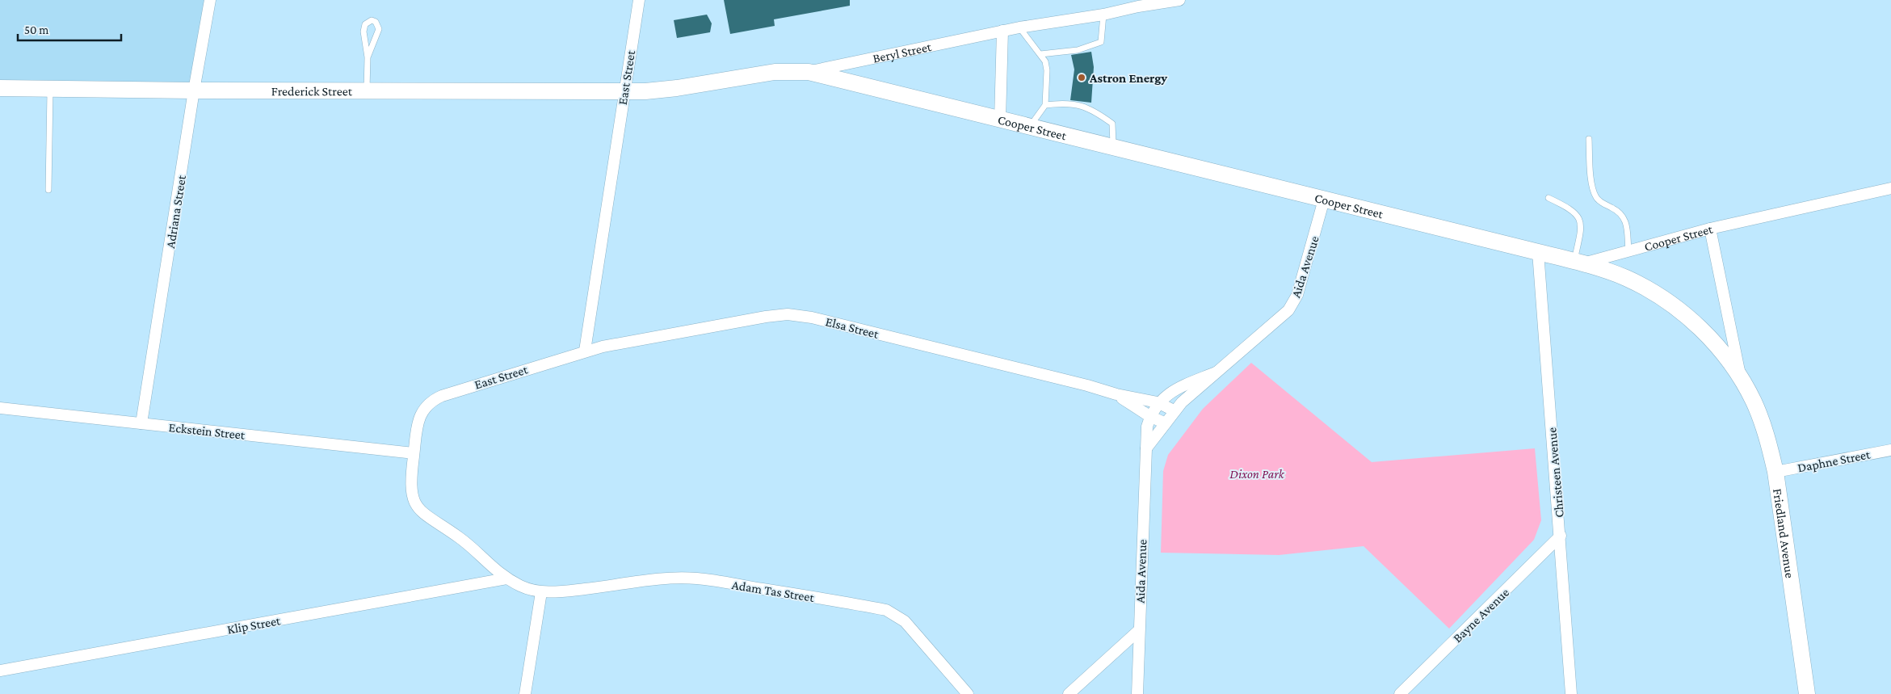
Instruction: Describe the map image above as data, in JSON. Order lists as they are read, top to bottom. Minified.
{"streets":{"main road":["Beryl Street","Frederick Street","Cooper Street","Friedland Avenue"],"street":["East Street","Adriana Street","Aida Avenue","Elsa Street","Eckstein Street","Daphne Street","Christeen Avenue","Adam Tas Street","Bayne Avenue","Klip Street"]},"crossings":[["Beryl Street","East Street"],["Beryl Street","Frederick Street"],["Beryl Street","Cooper Street"],["East Street","Frederick Street"],["East Street","Elsa Street"],["East Street","Eckstein Street"],["East Street","Adam Tas Street"],["East Street","Klip Street"],["Frederick Street","Adriana Street"],["Cooper Street","Aida Avenue"],["Cooper Street","Christeen Avenue"],["Cooper Street","Friedland Avenue"],["Adriana Street","Eckstein Street"],["Aida Avenue","Elsa Street"],["Daphne Street","Friedland Avenue"],["Christeen Avenue","Bayne Avenue"]],"parks":["Dixon Park"],"places":["Astron Energy"],"scale_bar":"50 m"}
